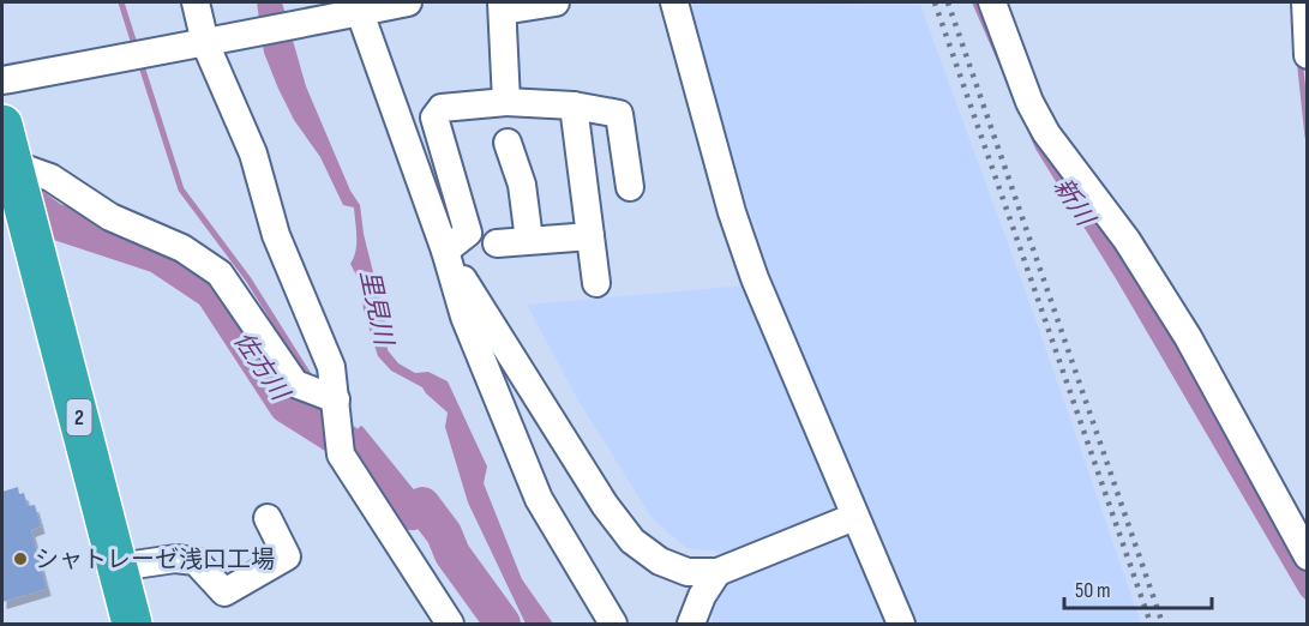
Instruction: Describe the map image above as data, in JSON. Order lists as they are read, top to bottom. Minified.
{"streets":{"highway":["2"]},"water":["新川","里見川","佐方川"],"places":["シャトレーゼ浅口工場"],"scale_bar":"50 m"}
